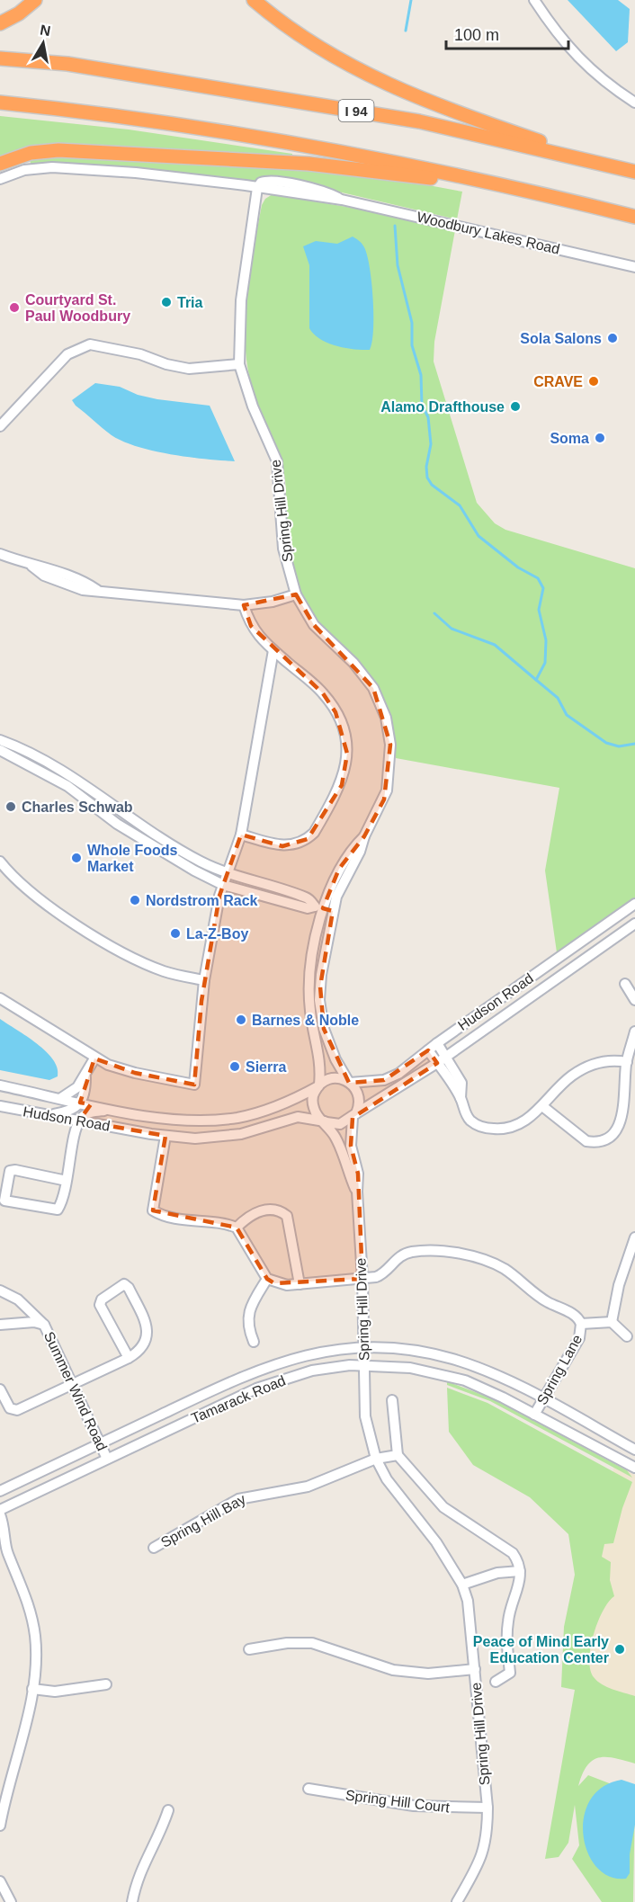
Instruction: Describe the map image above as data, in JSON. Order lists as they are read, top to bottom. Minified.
{"streets":{"highway":["I 94"],"street":["Woodbury Lakes Road","Spring Hill Drive","Hudson Road","Spring Lane","Summer Wind Road","Tamarack Road","Spring Hill Bay","Spring Hill Court"]},"crossings":[["Woodbury Lakes Road","Spring Hill Drive"],["Spring Hill Drive","Hudson Road"],["Spring Hill Drive","Spring Lane"],["Spring Hill Drive","Tamarack Road"],["Spring Hill Drive","Spring Hill Bay"],["Spring Hill Drive","Spring Hill Court"],["Spring Lane","Tamarack Road"],["Summer Wind Road","Tamarack Road"]],"places":["Tria","Courtyard St. Paul Woodbury","Sola Salons","CRAVE","Alamo Drafthouse","Soma","Charles Schwab","Whole Foods Market","Nordstrom Rack","La-Z-Boy","Barnes & Noble","Sierra","Peace of Mind Early Education Center"],"scale_bar":"100 m","north":"top"}
